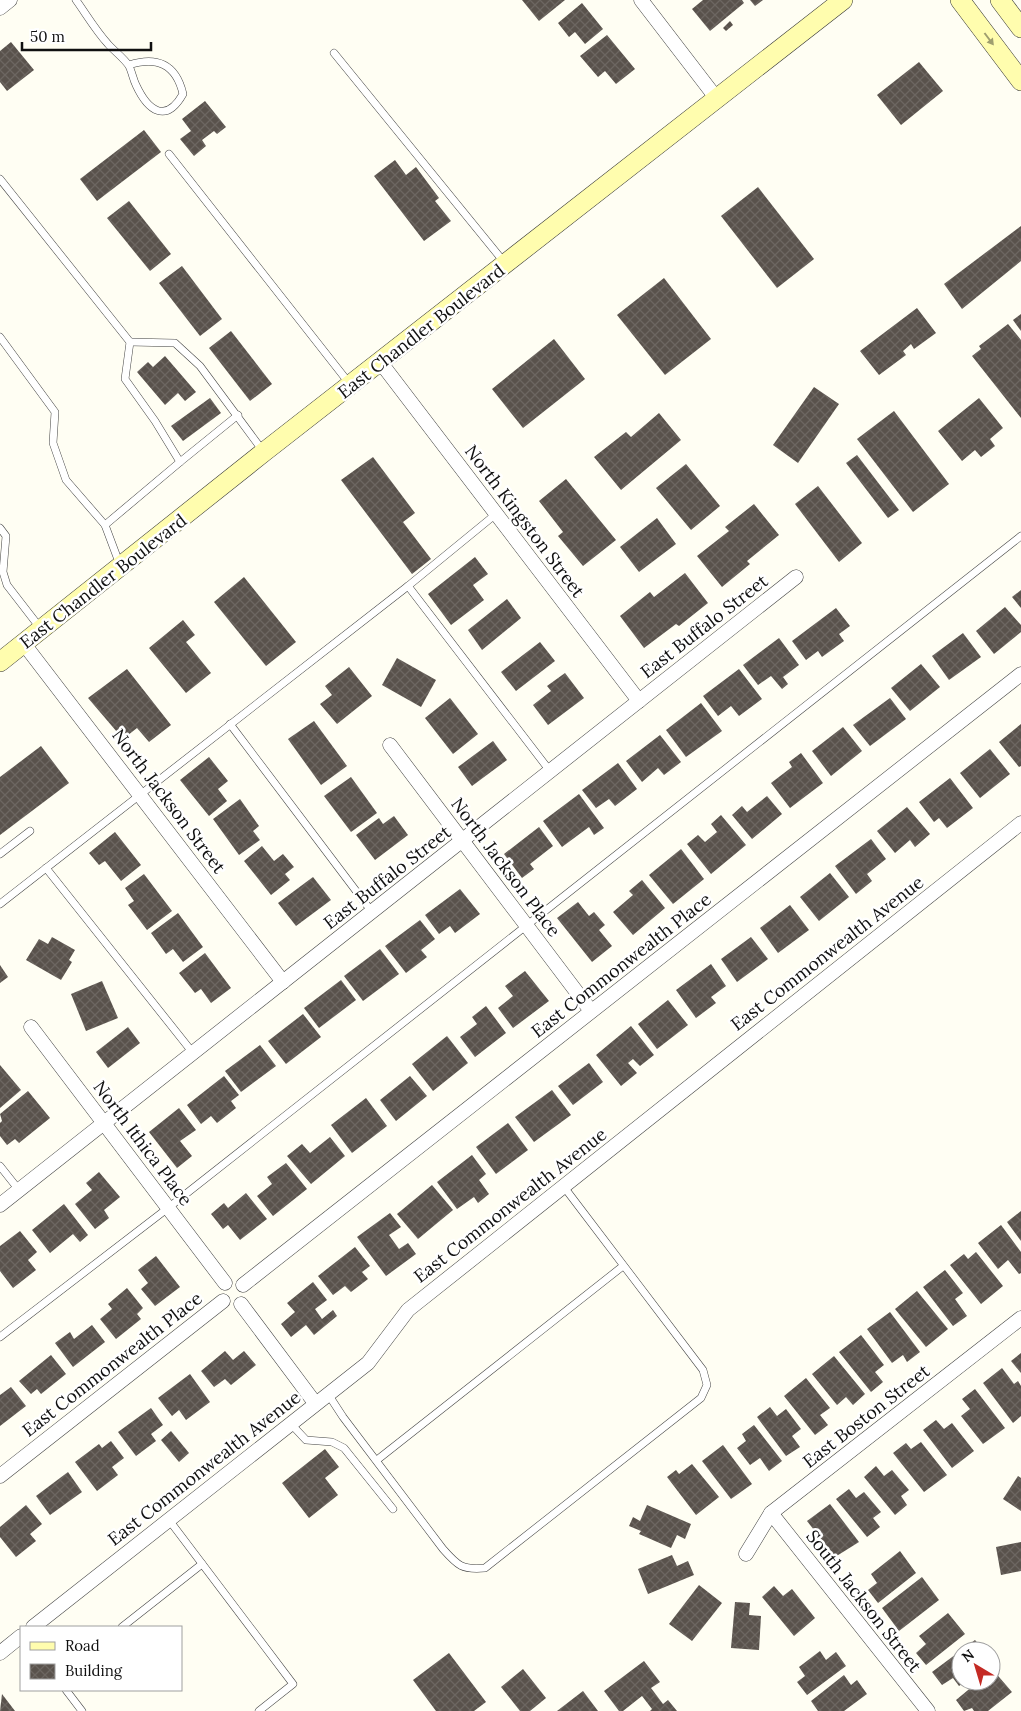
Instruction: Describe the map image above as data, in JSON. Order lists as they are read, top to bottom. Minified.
{"streets":{"main road":["East Chandler Boulevard"],"street":["North Kingston Street","East Buffalo Street","North Jackson Street","North Jackson Place","East Commonwealth Avenue","East Commonwealth Place","North Ithica Place","East Boston Street","South Jackson Street"]},"crossings":[["East Chandler Boulevard","North Kingston Street"],["East Chandler Boulevard","North Jackson Street"],["North Kingston Street","East Buffalo Street"],["East Buffalo Street","North Jackson Street"],["East Buffalo Street","North Jackson Place"],["East Buffalo Street","North Ithica Place"],["North Jackson Place","East Commonwealth Place"],["East Commonwealth Place","North Ithica Place"],["East Boston Street","South Jackson Street"]],"legend":["Road","Building"],"scale_bar":"50 m","north":"top left"}
